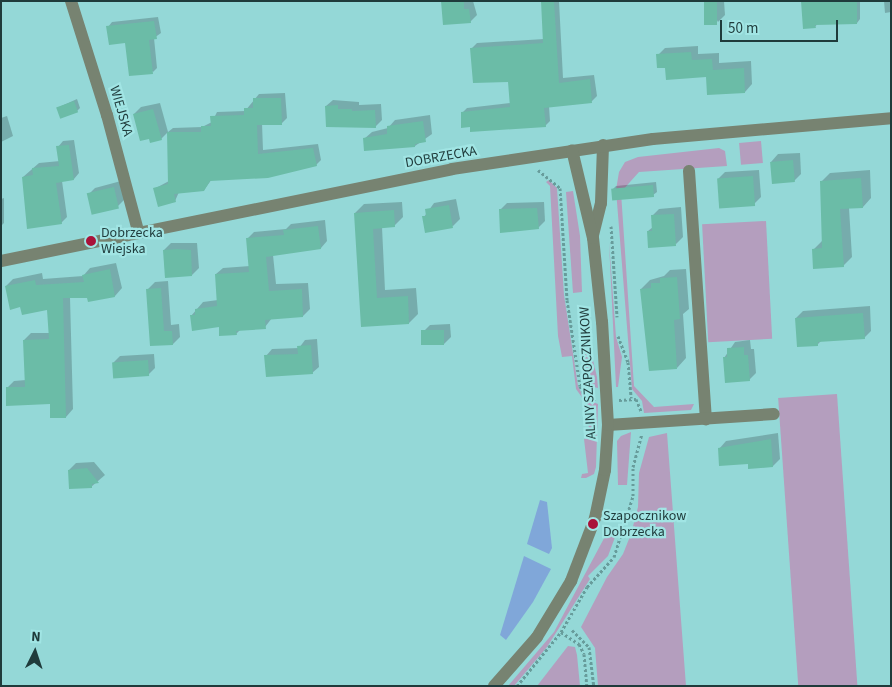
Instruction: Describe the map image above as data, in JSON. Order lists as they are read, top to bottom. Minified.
{"streets":{"street":["WIEJSKA","DOBRZECKA","ALINY SZAPOCZNIKOW"]},"crossings":[["WIEJSKA","DOBRZECKA"],["DOBRZECKA","ALINY SZAPOCZNIKOW"]],"places":["Dobrzecka Wiejska","Szapocznikow Dobrzecka"],"scale_bar":"50 m","north":"top"}
